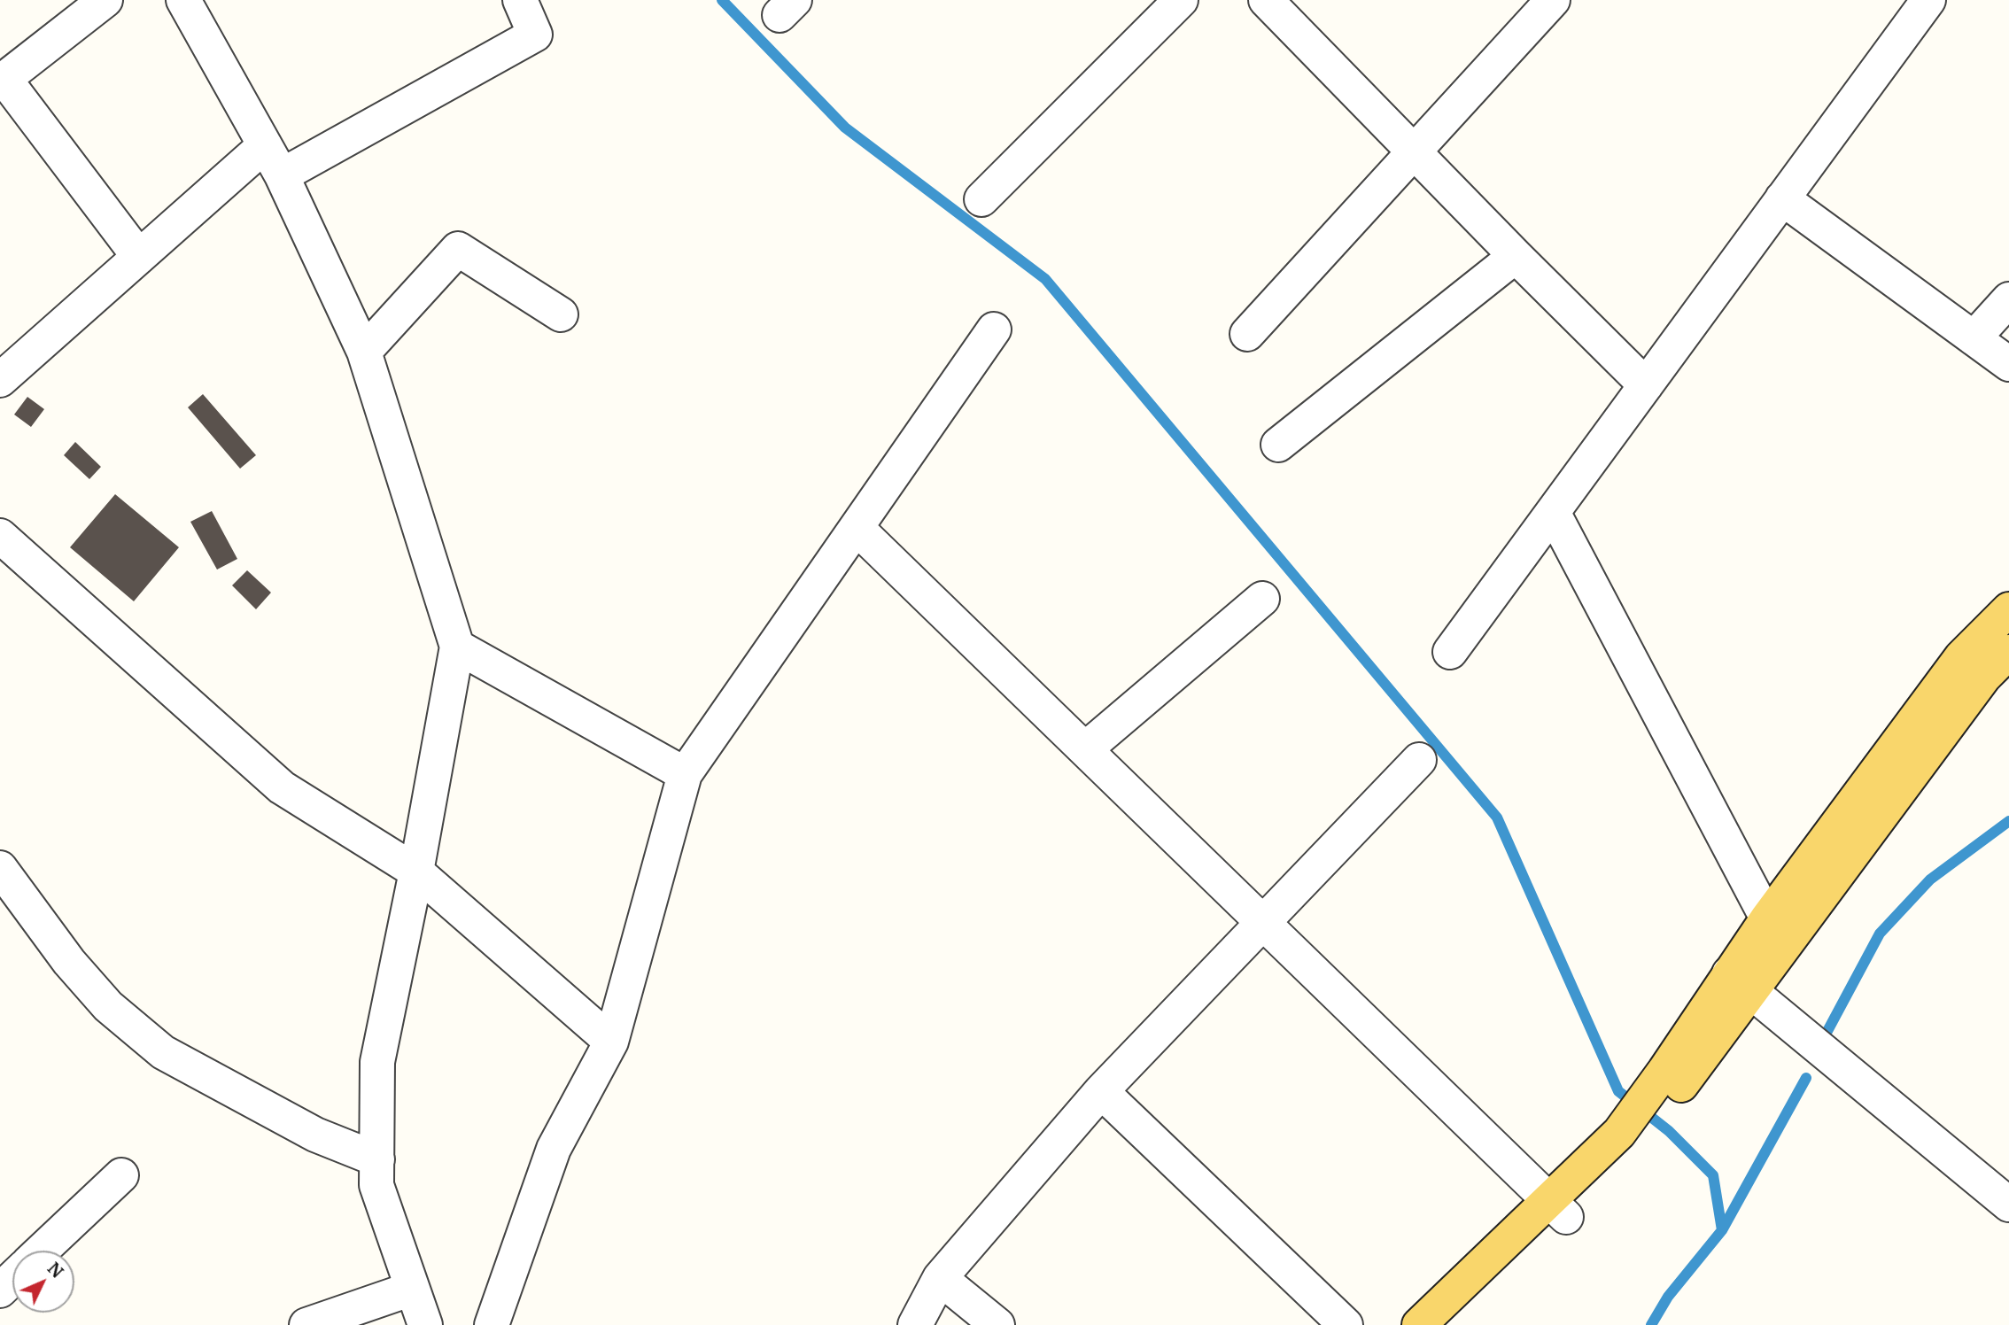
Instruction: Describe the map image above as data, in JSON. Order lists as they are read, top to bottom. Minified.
{"north":"top right"}
